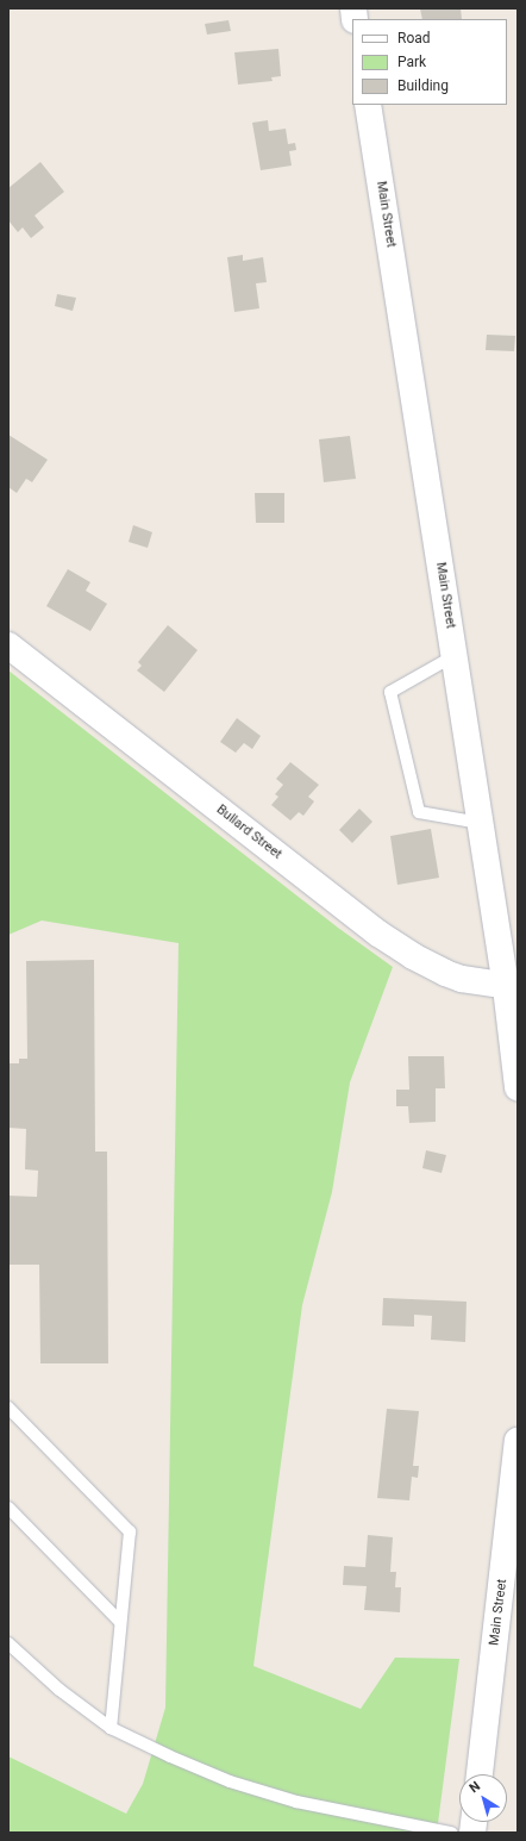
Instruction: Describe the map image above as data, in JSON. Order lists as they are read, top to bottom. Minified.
{"streets":{"main road":["Main Street","Bullard Street"]},"crossings":[["Main Street","Bullard Street"]],"legend":["Road","Park","Building"],"north":"top left"}
